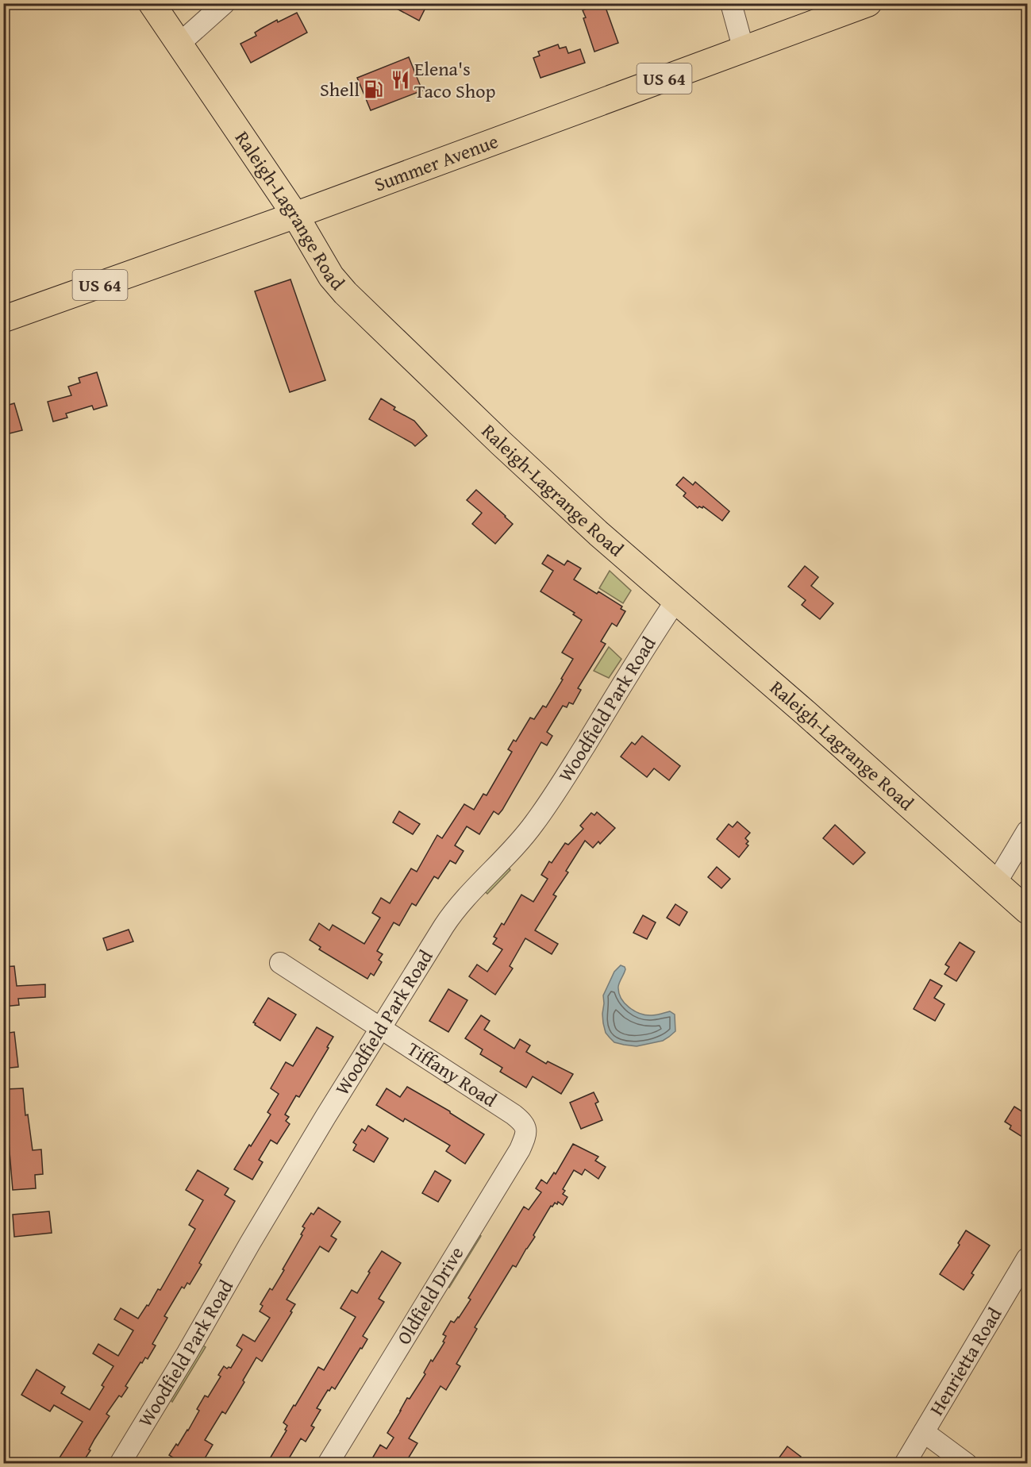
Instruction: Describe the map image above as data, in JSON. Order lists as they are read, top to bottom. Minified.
{"streets":{"main road":["US 64","Summer Avenue","Raleigh-Lagrange Road"],"street":["Woodfield Park Road","Tiffany Road","Oldfield Drive","Henrietta Road"]},"crossings":[["Summer Avenue","Raleigh-Lagrange Road"],["Raleigh-Lagrange Road","Woodfield Park Road"],["Woodfield Park Road","Tiffany Road"],["Tiffany Road","Oldfield Drive"]],"places":{"restaurant":["Elena's Taco Shop"],"fuel station":["Shell"]}}
